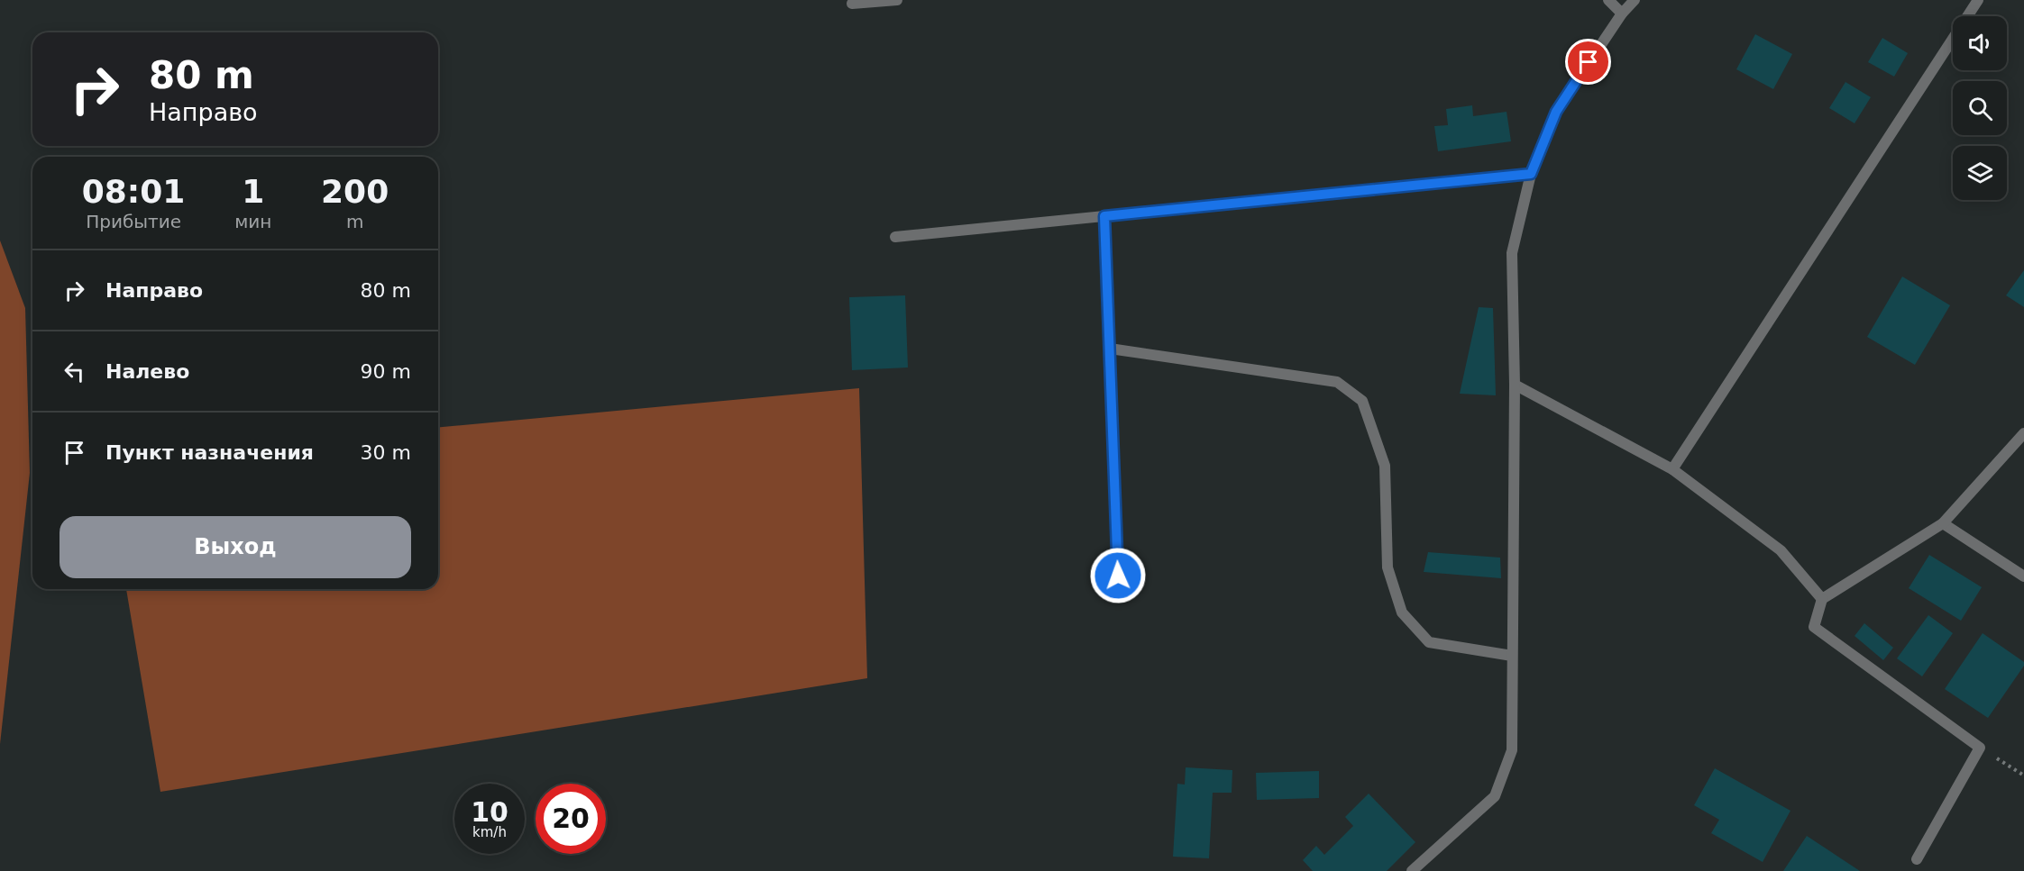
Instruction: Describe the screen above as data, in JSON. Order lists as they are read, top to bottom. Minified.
{"page":{"turn":["80 m","Направо"],"eta":["08:01","Прибытие","1","мин","200","m"],"list":[{"name":"Направо","value":"80 m"},{"name":"Налево","value":"90 m"},{"name":"Пункт назначения","value":"30 m"}],"buttons":"Выход","speed":"10 km/h","limit":"20"}}
